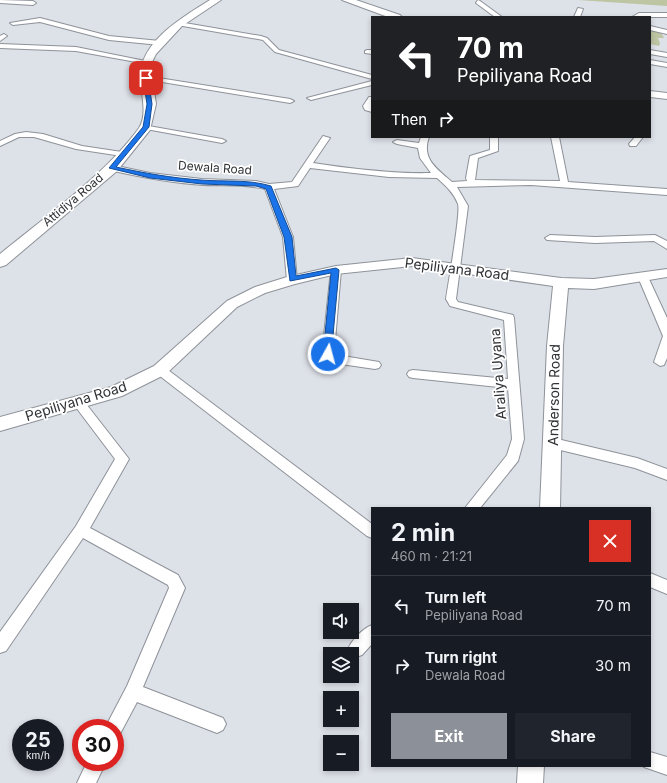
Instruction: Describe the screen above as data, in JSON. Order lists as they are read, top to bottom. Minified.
{"streets":{"main road":["Attidiya Road","Pepiliyana Road","Anderson Road"],"street":["Dewala Road","Araliya Uyana"]},"crossings":[["Dewala Road","Attidiya Road"],["Dewala Road","Pepiliyana Road"],["Pepiliyana Road","Araliya Uyana"],["Pepiliyana Road","Anderson Road"]],"page":{"turn":["70 m","Pepiliyana Road"],"then":"Then","heading":["2 min","460 m · 21:21"],"list":[{"name":"Turn left","note":"Pepiliyana Road","value":"70 m"},{"name":"Turn right","note":"Dewala Road","value":"30 m"}],"map_buttons":["+","−"],"buttons":["Exit","Share"],"speed":"25 km/h","limit":"30"}}
